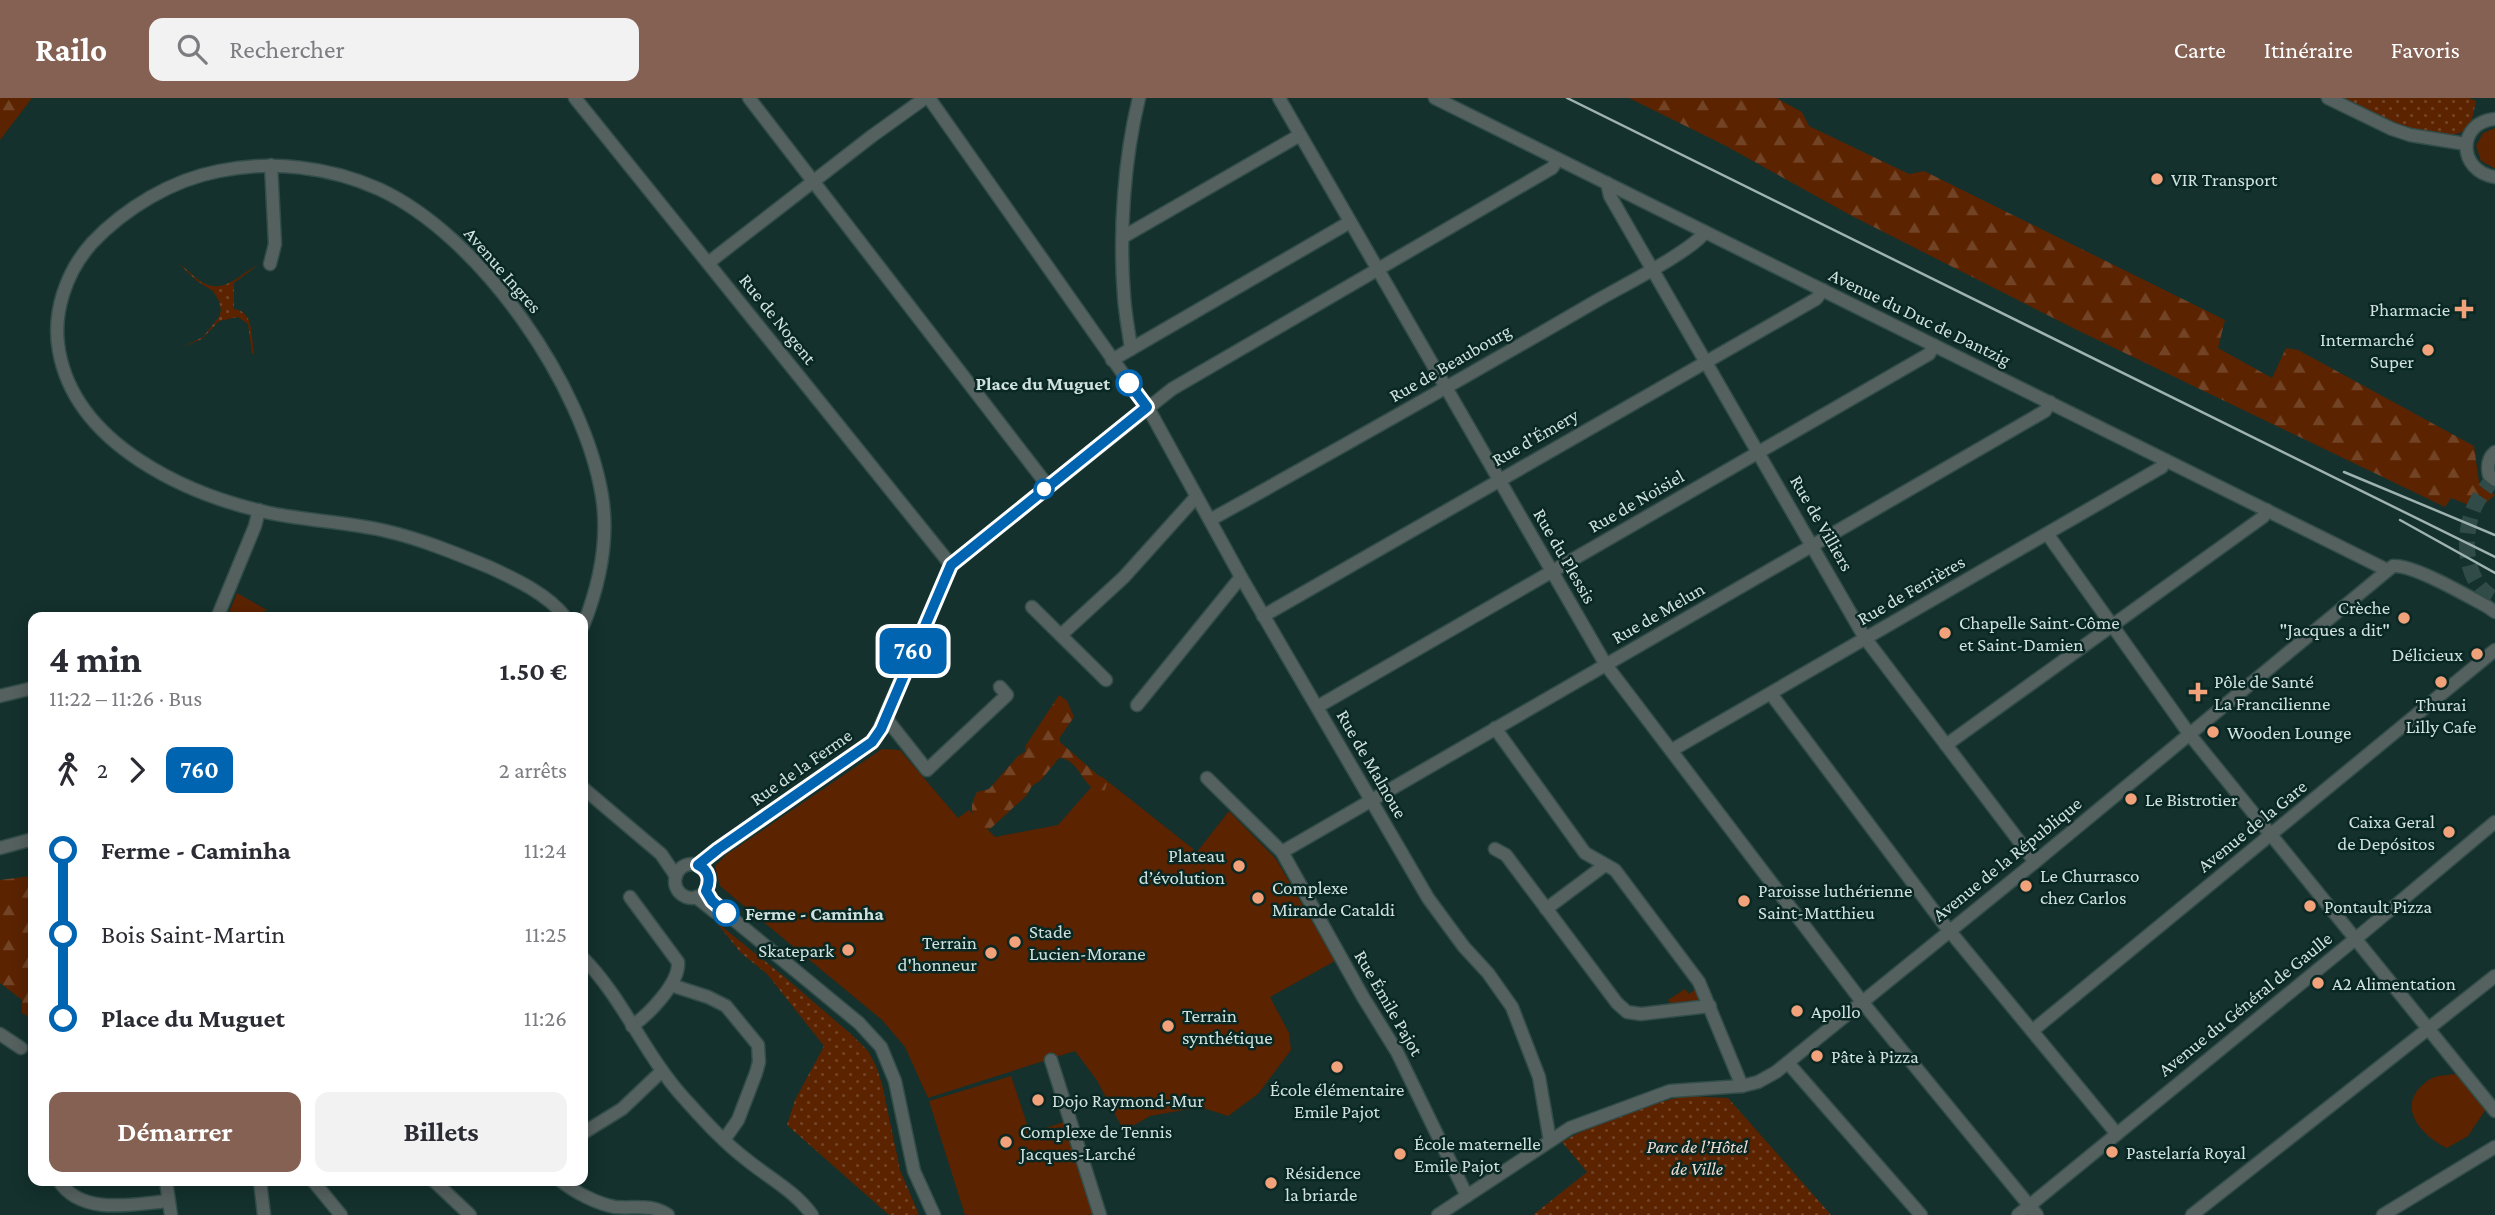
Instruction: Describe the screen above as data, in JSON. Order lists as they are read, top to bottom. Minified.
{"streets":{"street":["Avenue Ingres","Avenue du Duc de Dantzig","Rue de Nogent","Rue de Beaubourg","Rue d'Émery","Rue de Noisiel","Rue de Villiers","Rue du Plessis","Rue de Ferrières","Rue de Melun","Rue de Malnoue","Rue de la Ferme","Avenue de la Gare","Avenue de la République","Rue Émile Pajot","Avenue du Général de Gaulle"]},"crossings":[["Avenue du Duc de Dantzig","Rue de Beaubourg"],["Avenue du Duc de Dantzig","Rue d'Émery"],["Avenue du Duc de Dantzig","Rue de Noisiel"],["Avenue du Duc de Dantzig","Rue de Villiers"],["Avenue du Duc de Dantzig","Rue de Ferrières"],["Avenue du Duc de Dantzig","Rue de Melun"],["Avenue du Duc de Dantzig","Rue de la Ferme"],["Avenue du Duc de Dantzig","Avenue de la République"],["Rue de Nogent","Rue de la Ferme"],["Rue de Beaubourg","Rue de Villiers"],["Rue de Beaubourg","Rue du Plessis"],["Rue de Beaubourg","Rue de Malnoue"],["Rue d'Émery","Rue de Villiers"],["Rue d'Émery","Rue du Plessis"],["Rue d'Émery","Rue de Malnoue"],["Rue de Noisiel","Rue de Villiers"],["Rue de Noisiel","Rue du Plessis"],["Rue de Noisiel","Rue de Malnoue"],["Rue de Villiers","Rue de Ferrières"],["Rue de Villiers","Rue de Melun"],["Rue de Villiers","Avenue de la République"],["Rue du Plessis","Rue de Ferrières"],["Rue du Plessis","Rue de Melun"],["Rue du Plessis","Rue de la Ferme"],["Rue du Plessis","Avenue de la République"],["Rue du Plessis","Avenue du Général de Gaulle"],["Rue de Melun","Rue de Malnoue"],["Rue de Melun","Rue Émile Pajot"],["Rue de Malnoue","Rue de la Ferme"],["Rue de Malnoue","Avenue de la République"],["Avenue de la République","Rue Émile Pajot"]],"parks":["Parc de l’Hôtel de Ville"],"places":{"other":["VIR Transport","Intermarché Super","Place du Muguet","Crèche \"Jacques a dit\"","Chapelle Saint-Côme et Saint-Damien","Délicieux","Thurai Lilly Cafe","Wooden Lounge","Le Bistrotier","Caixa Geral de Depósitos","Plateau d’évolution","Le Churrasco chez Carlos","Complexe Mirande Cataldi","Paroisse luthérienne Saint-Matthieu","Pontault Pizza","Ferme - Caminha","Stade Lucien-Morane","Skatepark","Terrain d'honneur","A2 Alimentation","Apollo","Terrain synthétique","Pâte à Pizza","École élémentaire Emile Pajot","Dojo Raymond-Mur","Complexe de Tennis Jacques-Larché","Pastelaría Royal","École maternelle Emile Pajot","Résidence la briarde"],"health":["Pharmacie","Pôle de Santé La Francilienne"]},"lines":["bus line 760"],"page":{"header":"Railo","search":"Rechercher","nav":["Carte","Itinéraire","Favoris"],"on_map":"760","heading":["4 min","11:22 – 11:26 · Bus","1.50 €"],"legs":["2","760","2 arrêts"],"list":[{"name":"Ferme - Caminha","value":"11:24"},{"name":"Bois Saint-Martin","value":"11:25"},{"name":"Place du Muguet","value":"11:26"}],"buttons":["Démarrer","Billets"]}}
